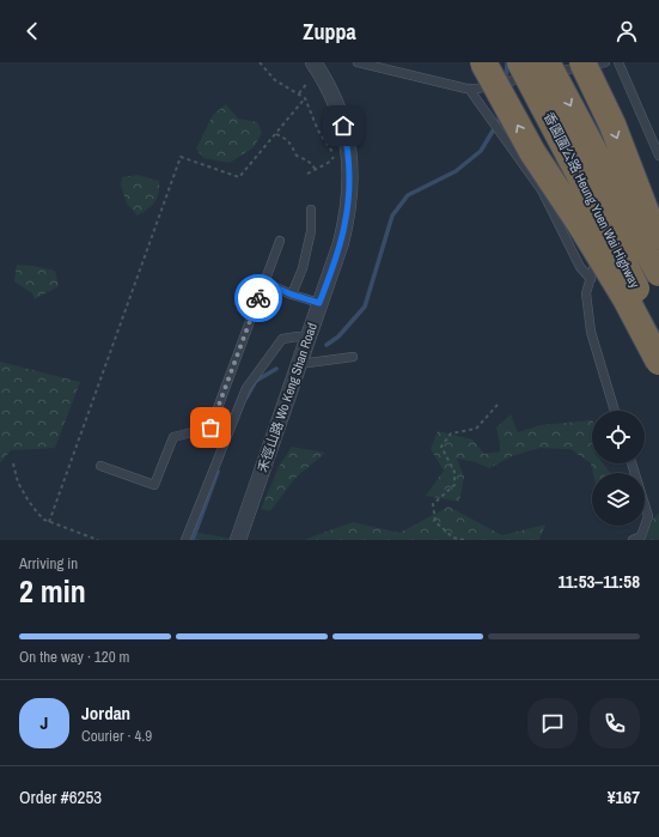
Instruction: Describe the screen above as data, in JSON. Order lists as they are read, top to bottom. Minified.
{"streets":{"highway":["香園圍公路 Heung Yuen Wai Highway"],"street":["禾徑山路 Wo Keng Shan Road"]},"page":{"header":"Zuppa","heading":["2 min","Arriving in","11:53–11:58"],"panel":["Jordan","Courier · 4.9","Order #6253","¥167"],"bar":"On the way · 120 m","round":"J"}}
